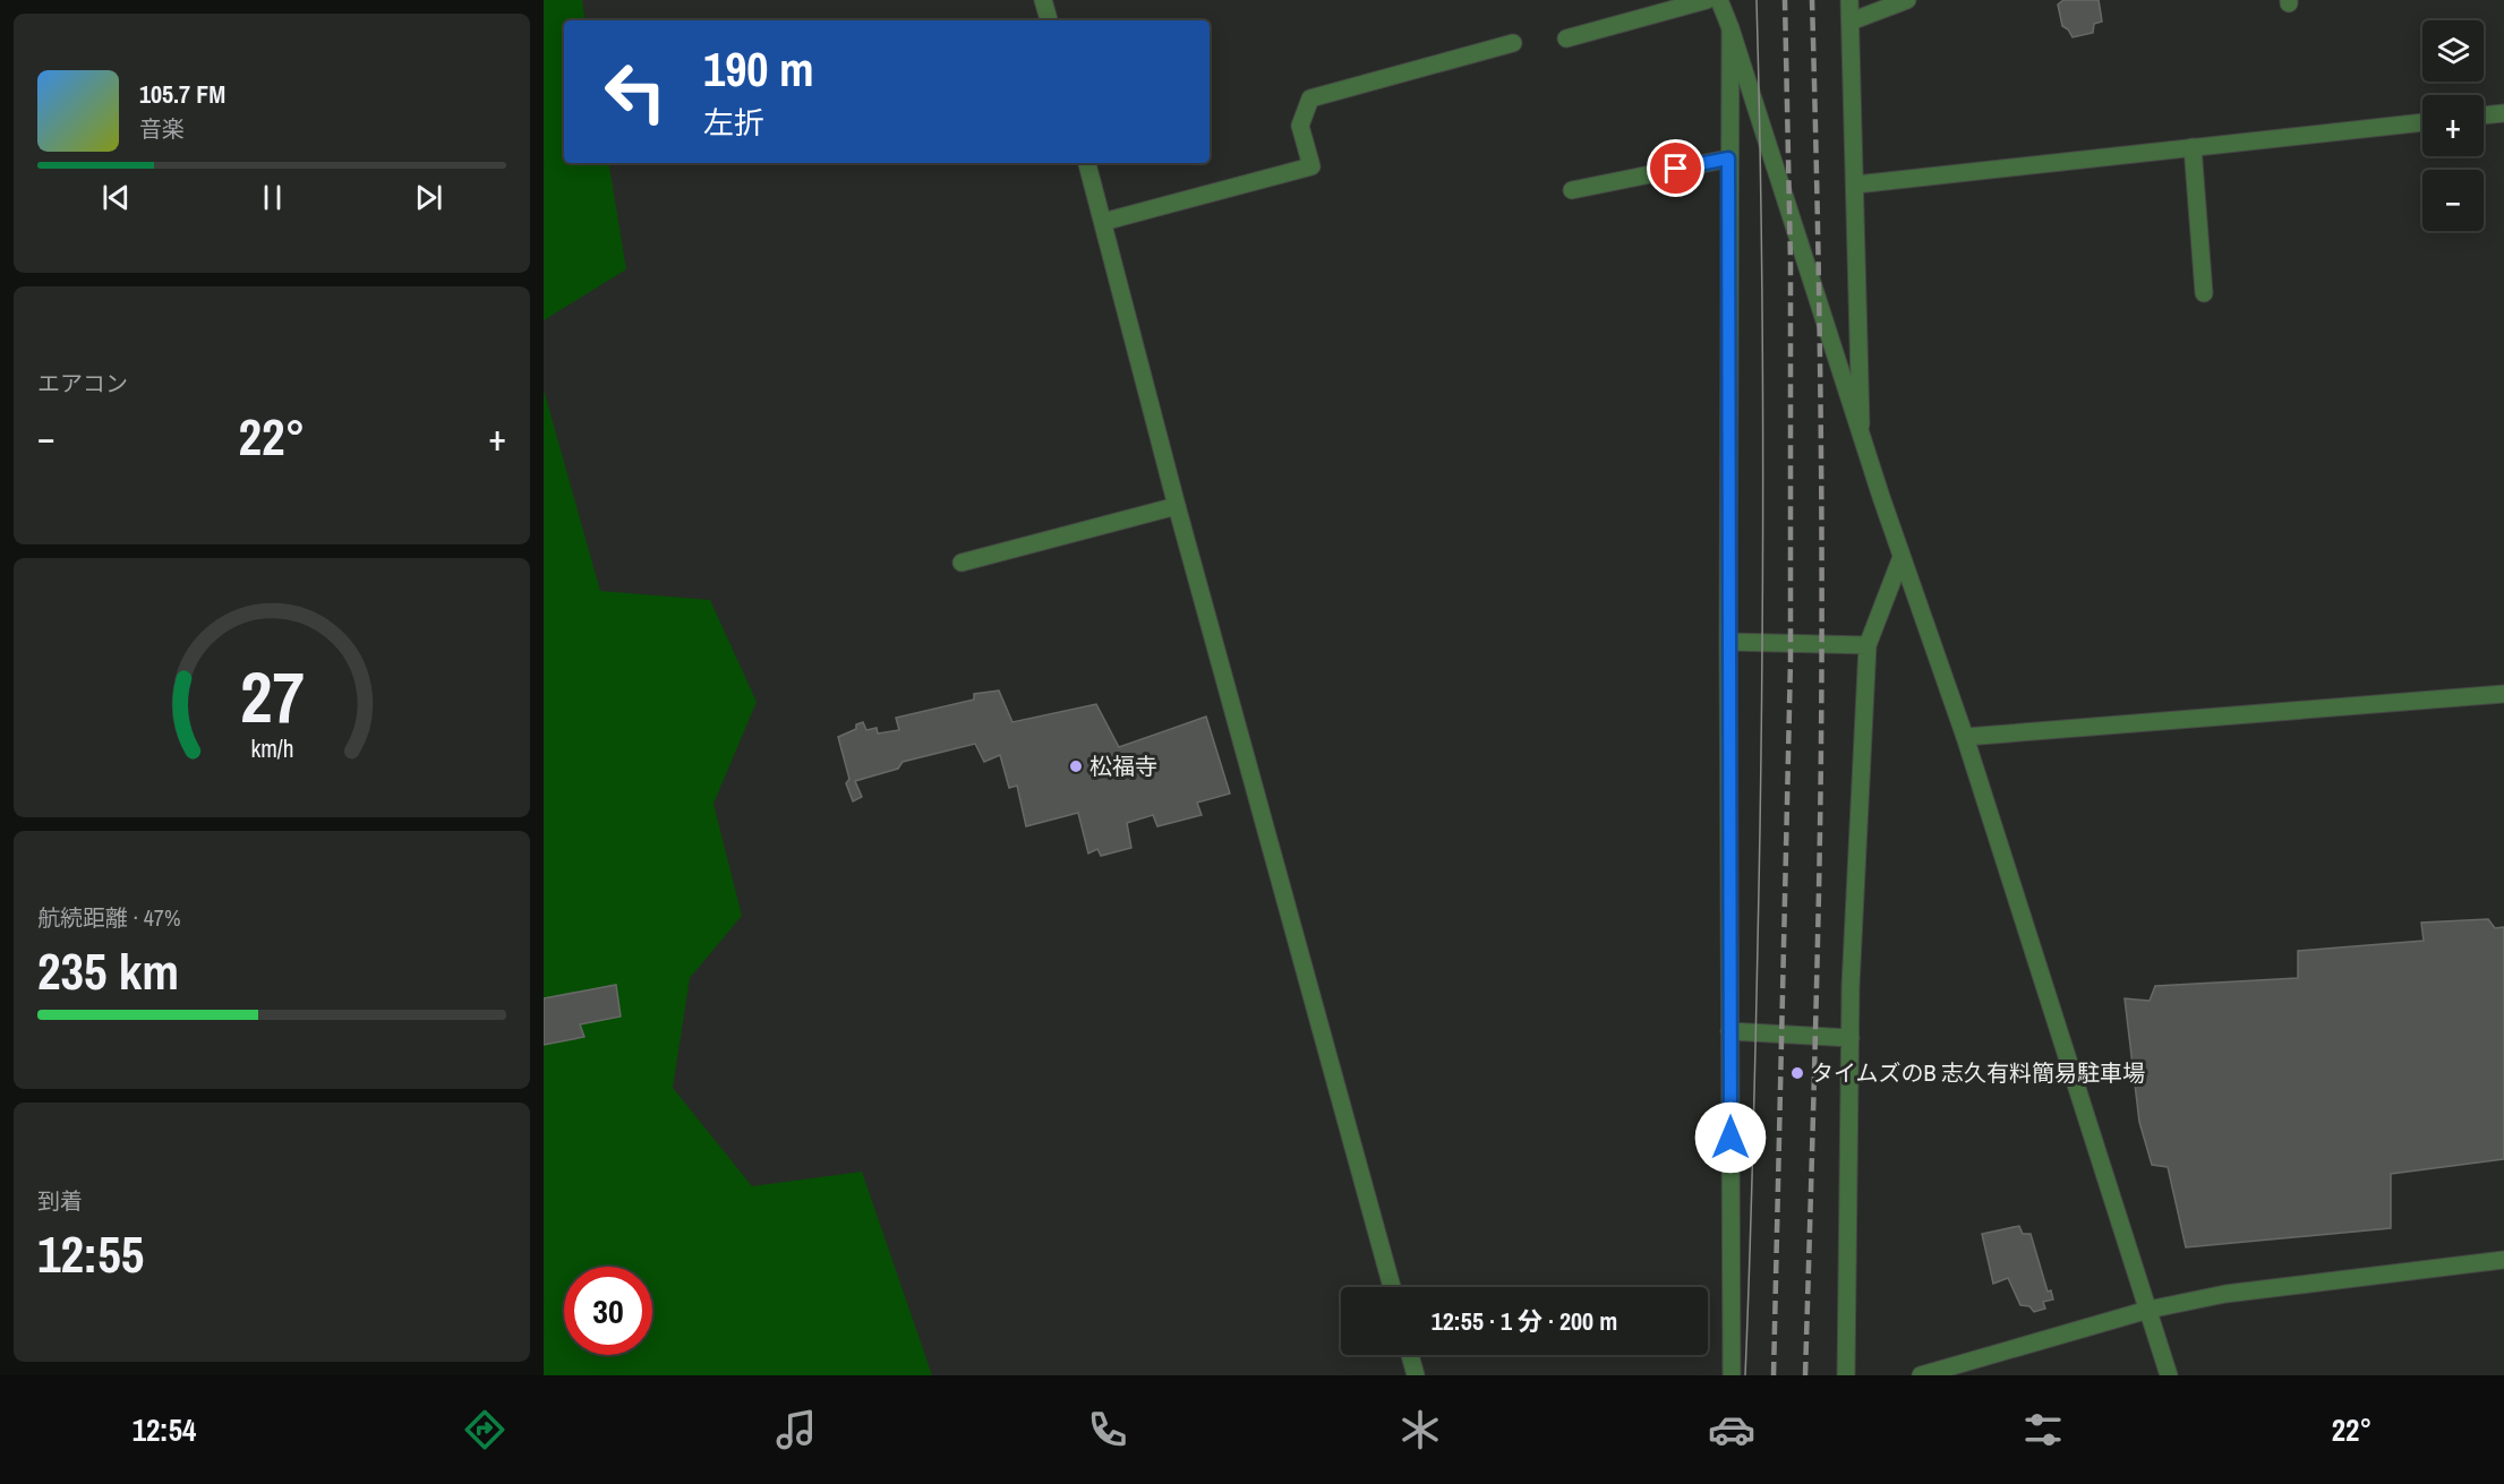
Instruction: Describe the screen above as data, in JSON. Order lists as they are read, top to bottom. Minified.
{"places":["松福寺","タイムズのB 志久有料簡易駐車場"],"page":{"map_buttons":["+","−"],"turn":["190 m","左折"],"song":["105.7 FM","音楽"],"tile":["エアコン",["航続距離 · 47%","235 km"],["到着","12:55"]],"heat":["−","22°","+"],"limit":"30","trip":"12:55 · 1 分 · 200 m","tabs":["12:54","22°"],"gauge":["27","km/h"]}}
